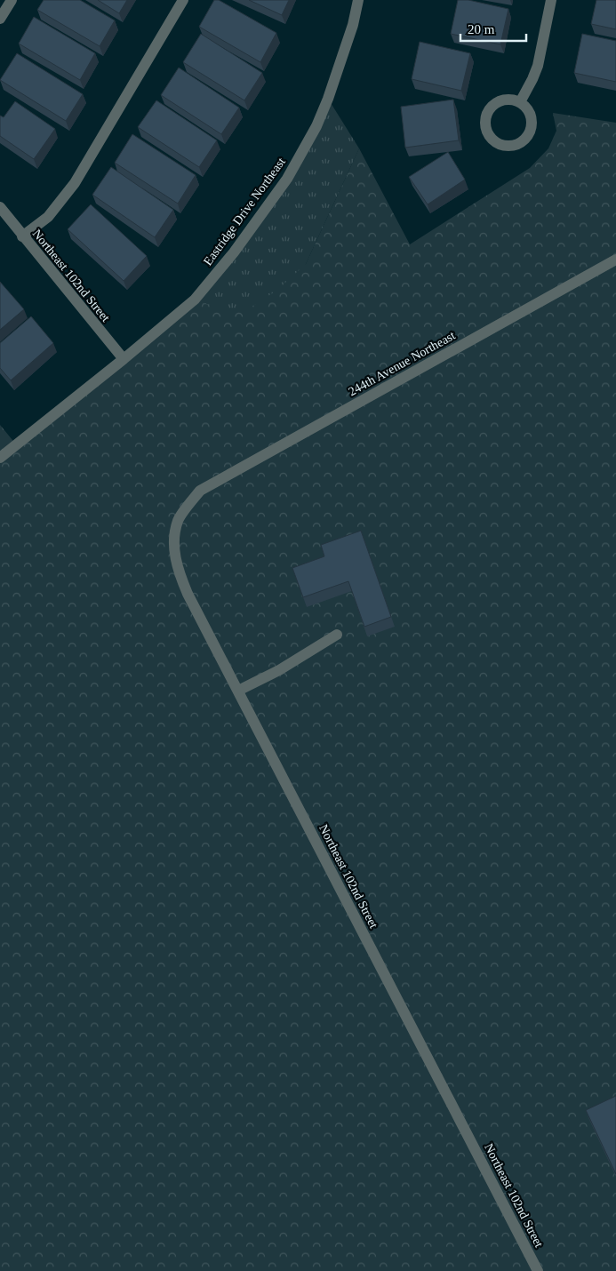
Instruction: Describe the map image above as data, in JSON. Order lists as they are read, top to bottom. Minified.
{"streets":{"street":["Eastridge Drive Northeast","Northeast 102nd Street","244th Avenue Northeast"]},"crossings":[["Eastridge Drive Northeast","Northeast 102nd Street"],["Northeast 102nd Street","244th Avenue Northeast"]],"scale_bar":"20 m"}
